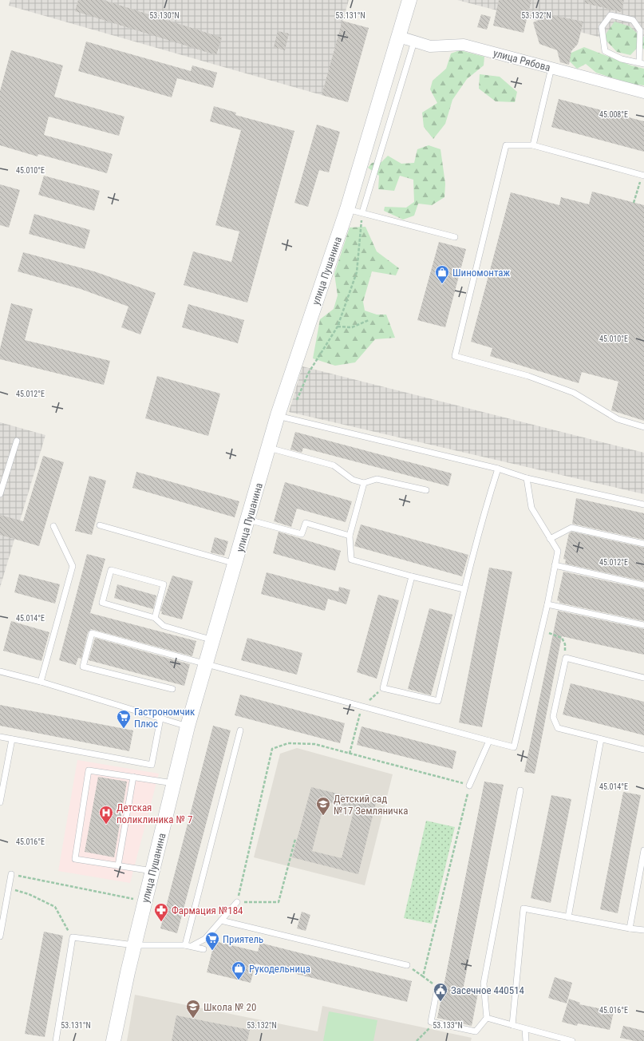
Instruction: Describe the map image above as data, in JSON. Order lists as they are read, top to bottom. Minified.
{"streets":{"street":["улица Рябова","улица Пушанина"]},"crossings":[["улица Рябова","улица Пушанина"]],"places":{"shop":["Шиномонтаж","Рукодельница"],"supermarket":["Гастрономчик Плюс","Приятель"],"school or university":["Детский сад №17 Земляничка","Школа № 20"],"hospital":["Детская поликлиника № 7"],"pharmacy":["Фармация №184"],"public building":["Засечное 440514"]},"coordinates":["53.130°N","53.131°N","53.132°N","45.008°E","45.010°E","45.012°E","45.014°E","45.016°E","53.133°N"]}
